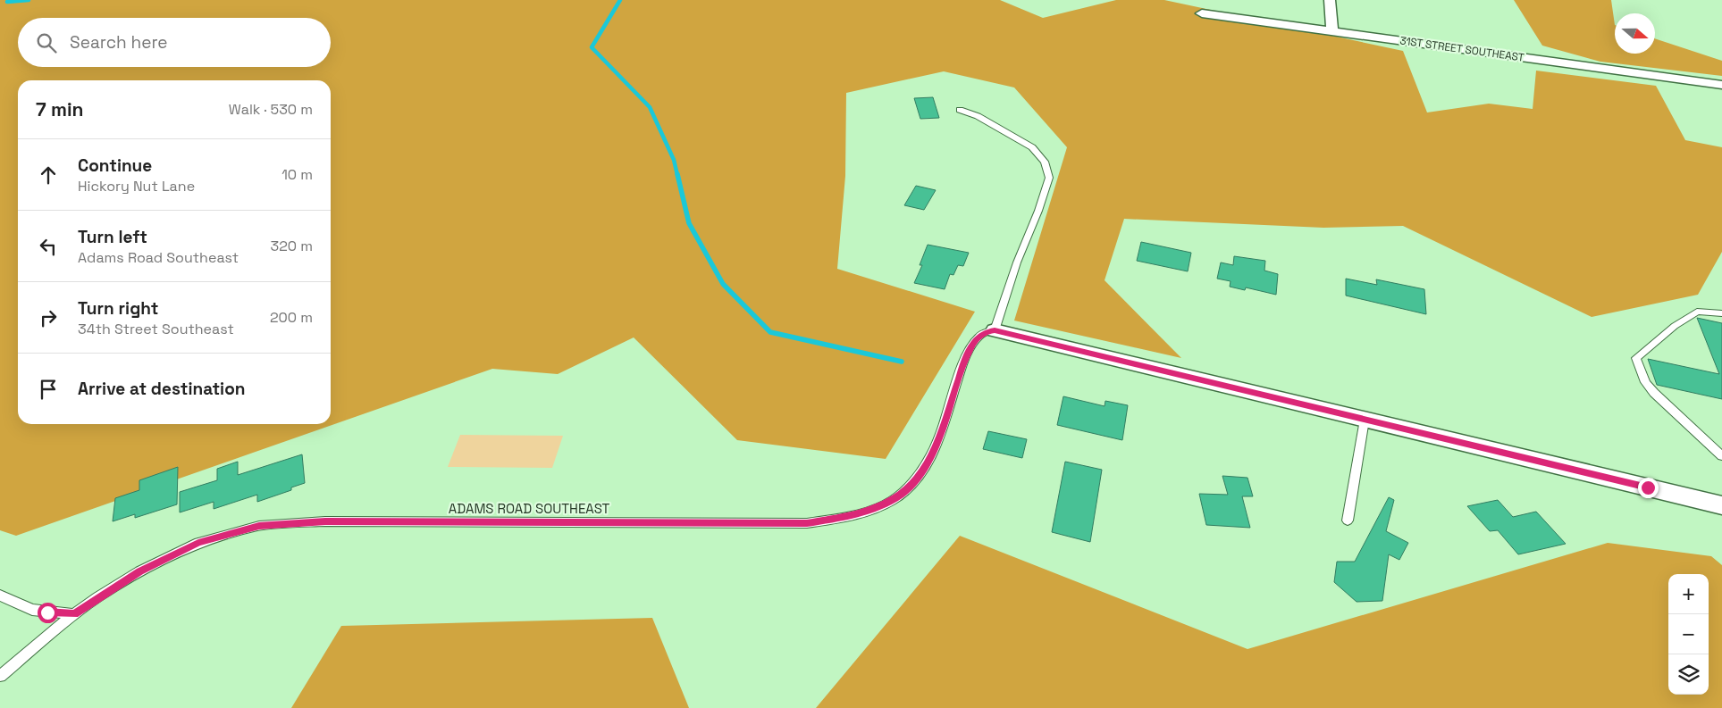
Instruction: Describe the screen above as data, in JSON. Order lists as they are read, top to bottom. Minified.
{"streets":{"street":["31ST STREET SOUTHEAST"],"lane":["ADAMS ROAD SOUTHEAST"]},"north":"right","page":{"search":"Search here","heading":["7 min","Walk · 530 m"],"list":[["Continue","Hickory Nut Lane","10 m"],["Turn left","Adams Road Southeast","320 m"],["Turn right","34th Street Southeast","200 m"],"Arrive at destination"],"map_buttons":["+","−"]}}
